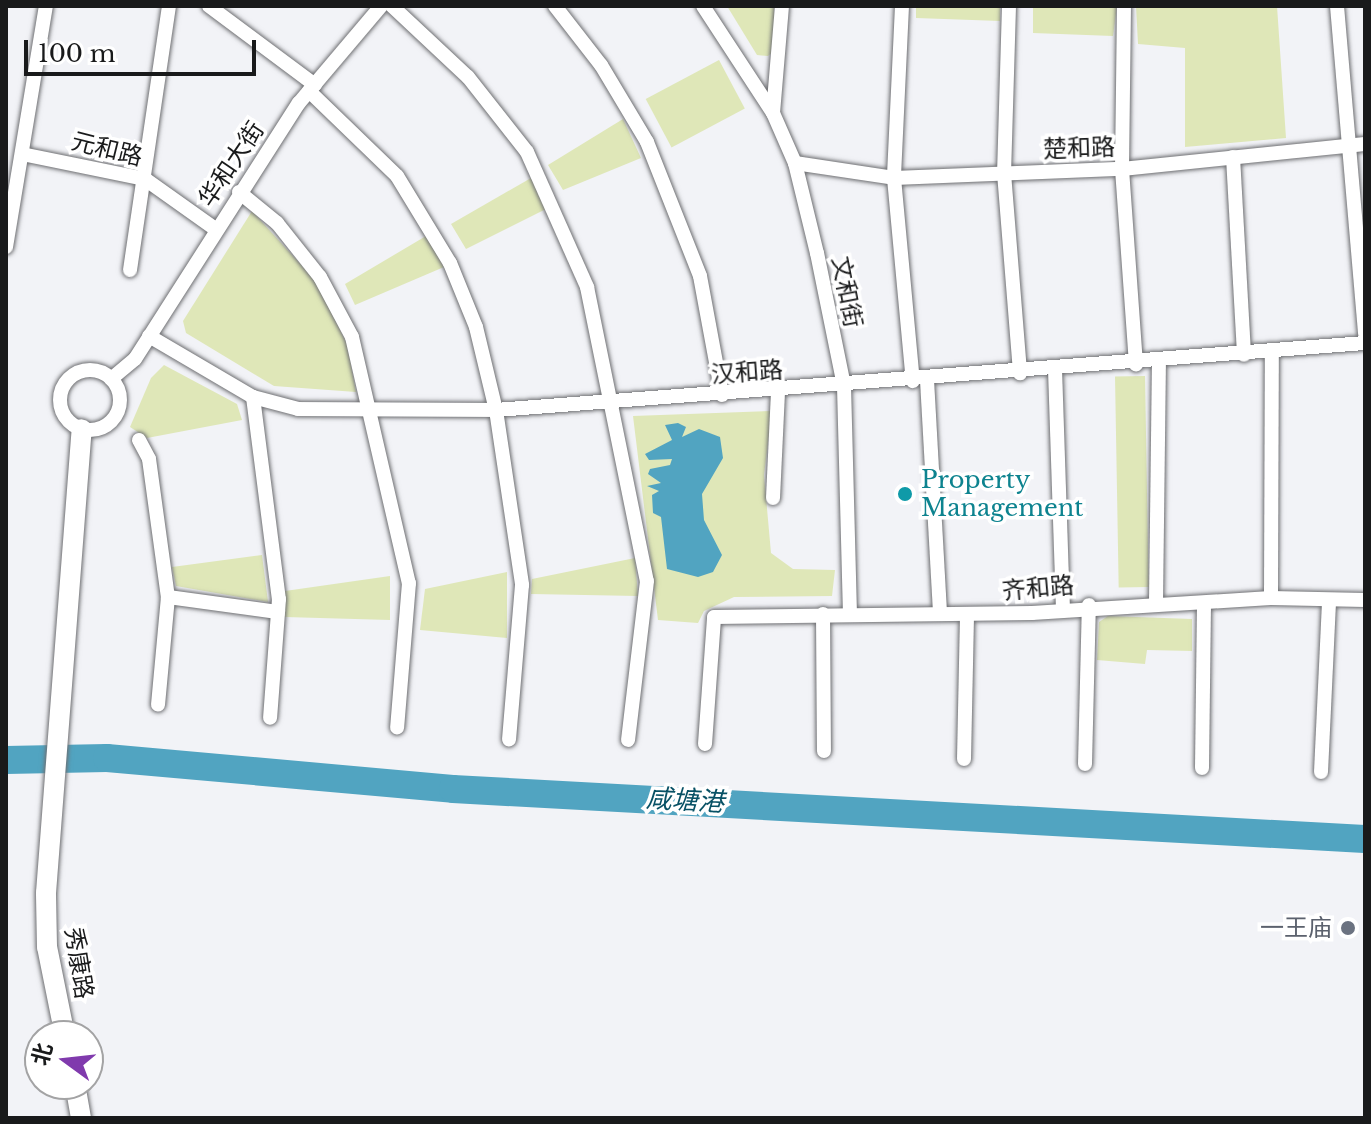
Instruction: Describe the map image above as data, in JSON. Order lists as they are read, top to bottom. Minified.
{"streets":{"street":["楚和路","元和路","华和大街","文和街","汉和路","齐和路","秀康路"]},"crossings":[["楚和路","文和街"],["元和路","华和大街"],["华和大街","汉和路"],["华和大街","秀康路"],["文和街","汉和路"],["文和街","齐和路"]],"water":["咸塘港"],"places":["Property Management","一王庙"],"scale_bar":"100 m","north":"left"}
